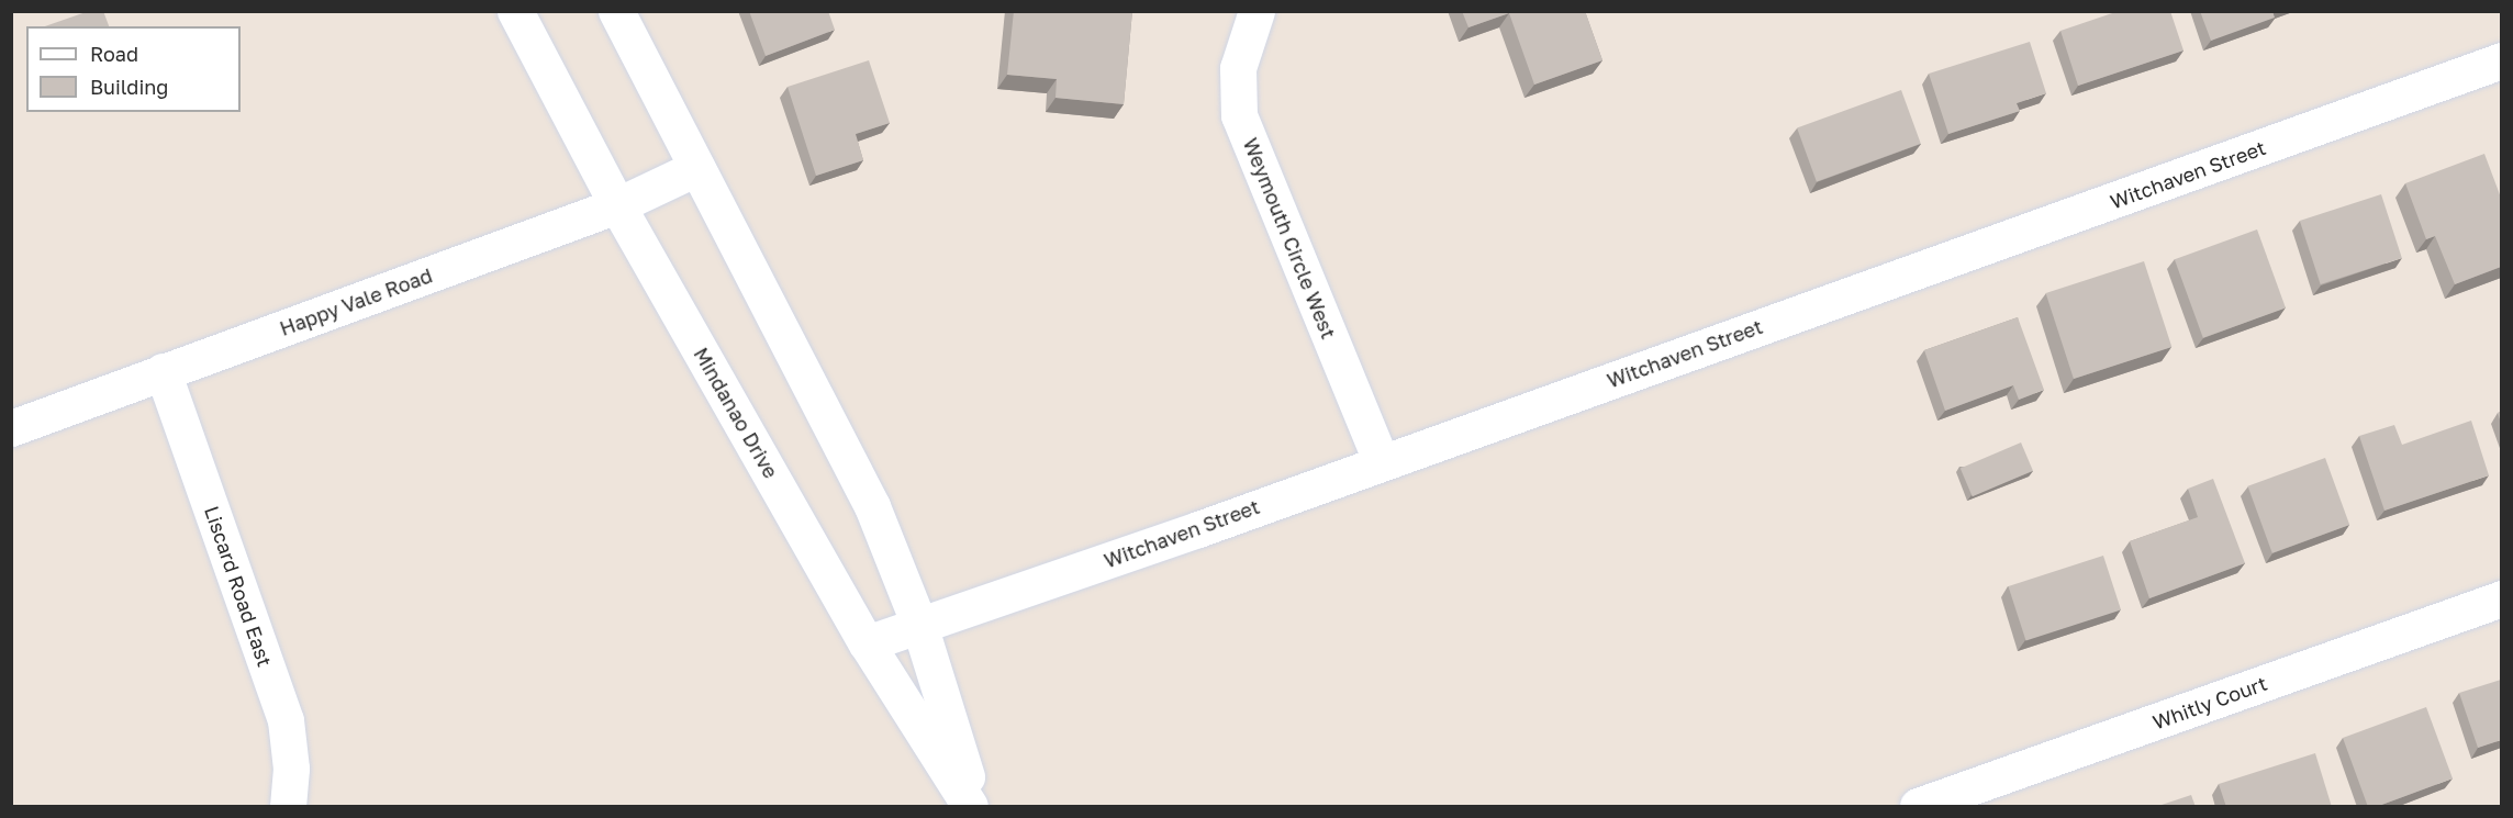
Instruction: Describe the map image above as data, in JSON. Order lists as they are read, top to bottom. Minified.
{"streets":{"street":["Witchaven Street","Weymouth Circle West","Happy Vale Road","Mindanao Drive","Liscard Road East","Whitly Court"]},"crossings":[["Witchaven Street","Weymouth Circle West"],["Witchaven Street","Mindanao Drive"],["Happy Vale Road","Mindanao Drive"],["Happy Vale Road","Liscard Road East"]],"legend":["Road","Building"]}
